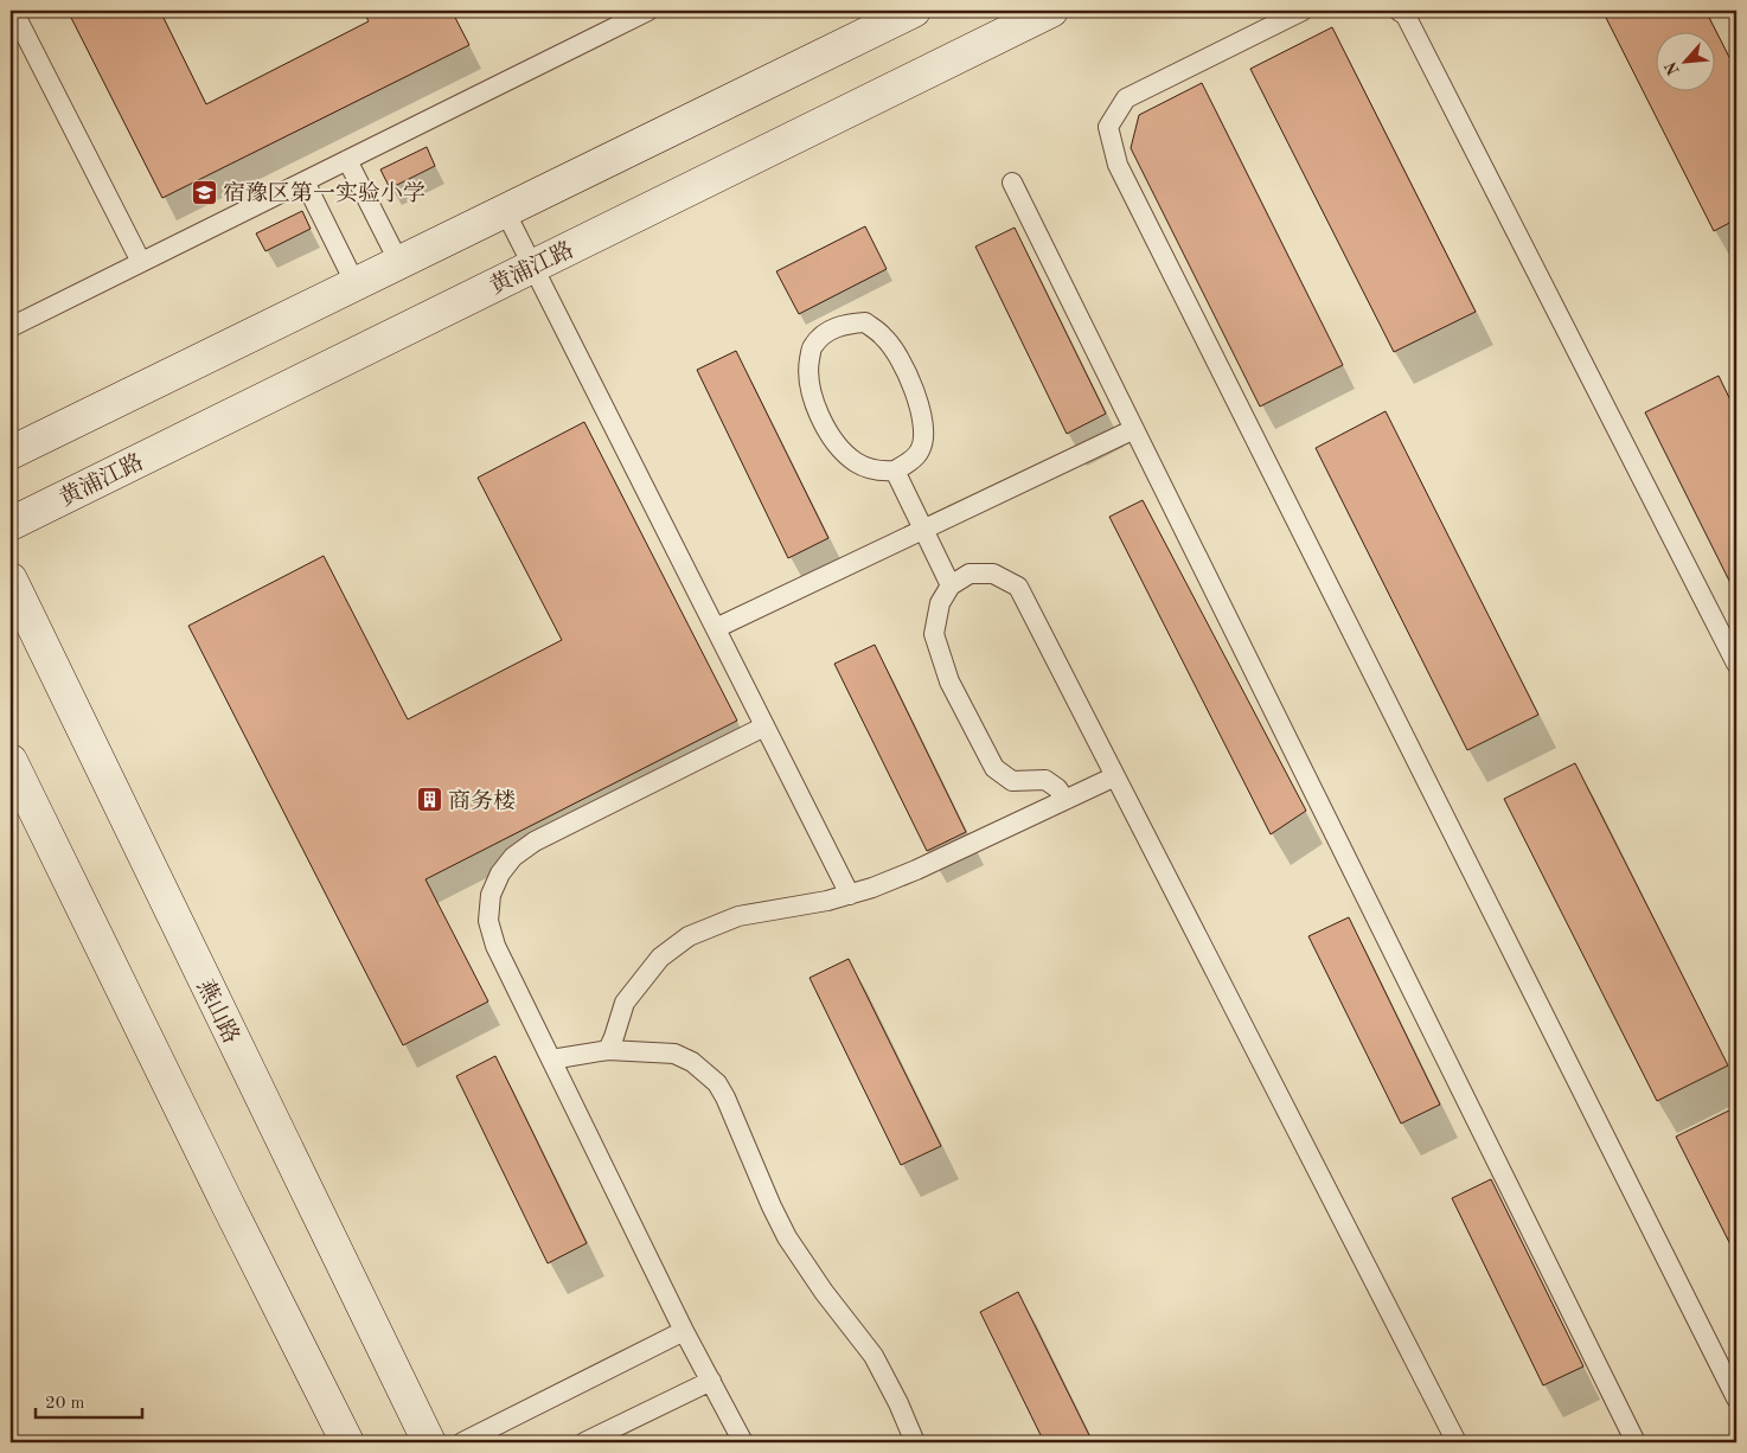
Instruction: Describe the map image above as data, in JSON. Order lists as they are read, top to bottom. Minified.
{"streets":{"street":["黄浦江路","燕山路"]},"places":{"school or university":["宿豫区第一实验小学"],"building":["商务楼"]},"scale_bar":"20 m","north":"bottom left"}
